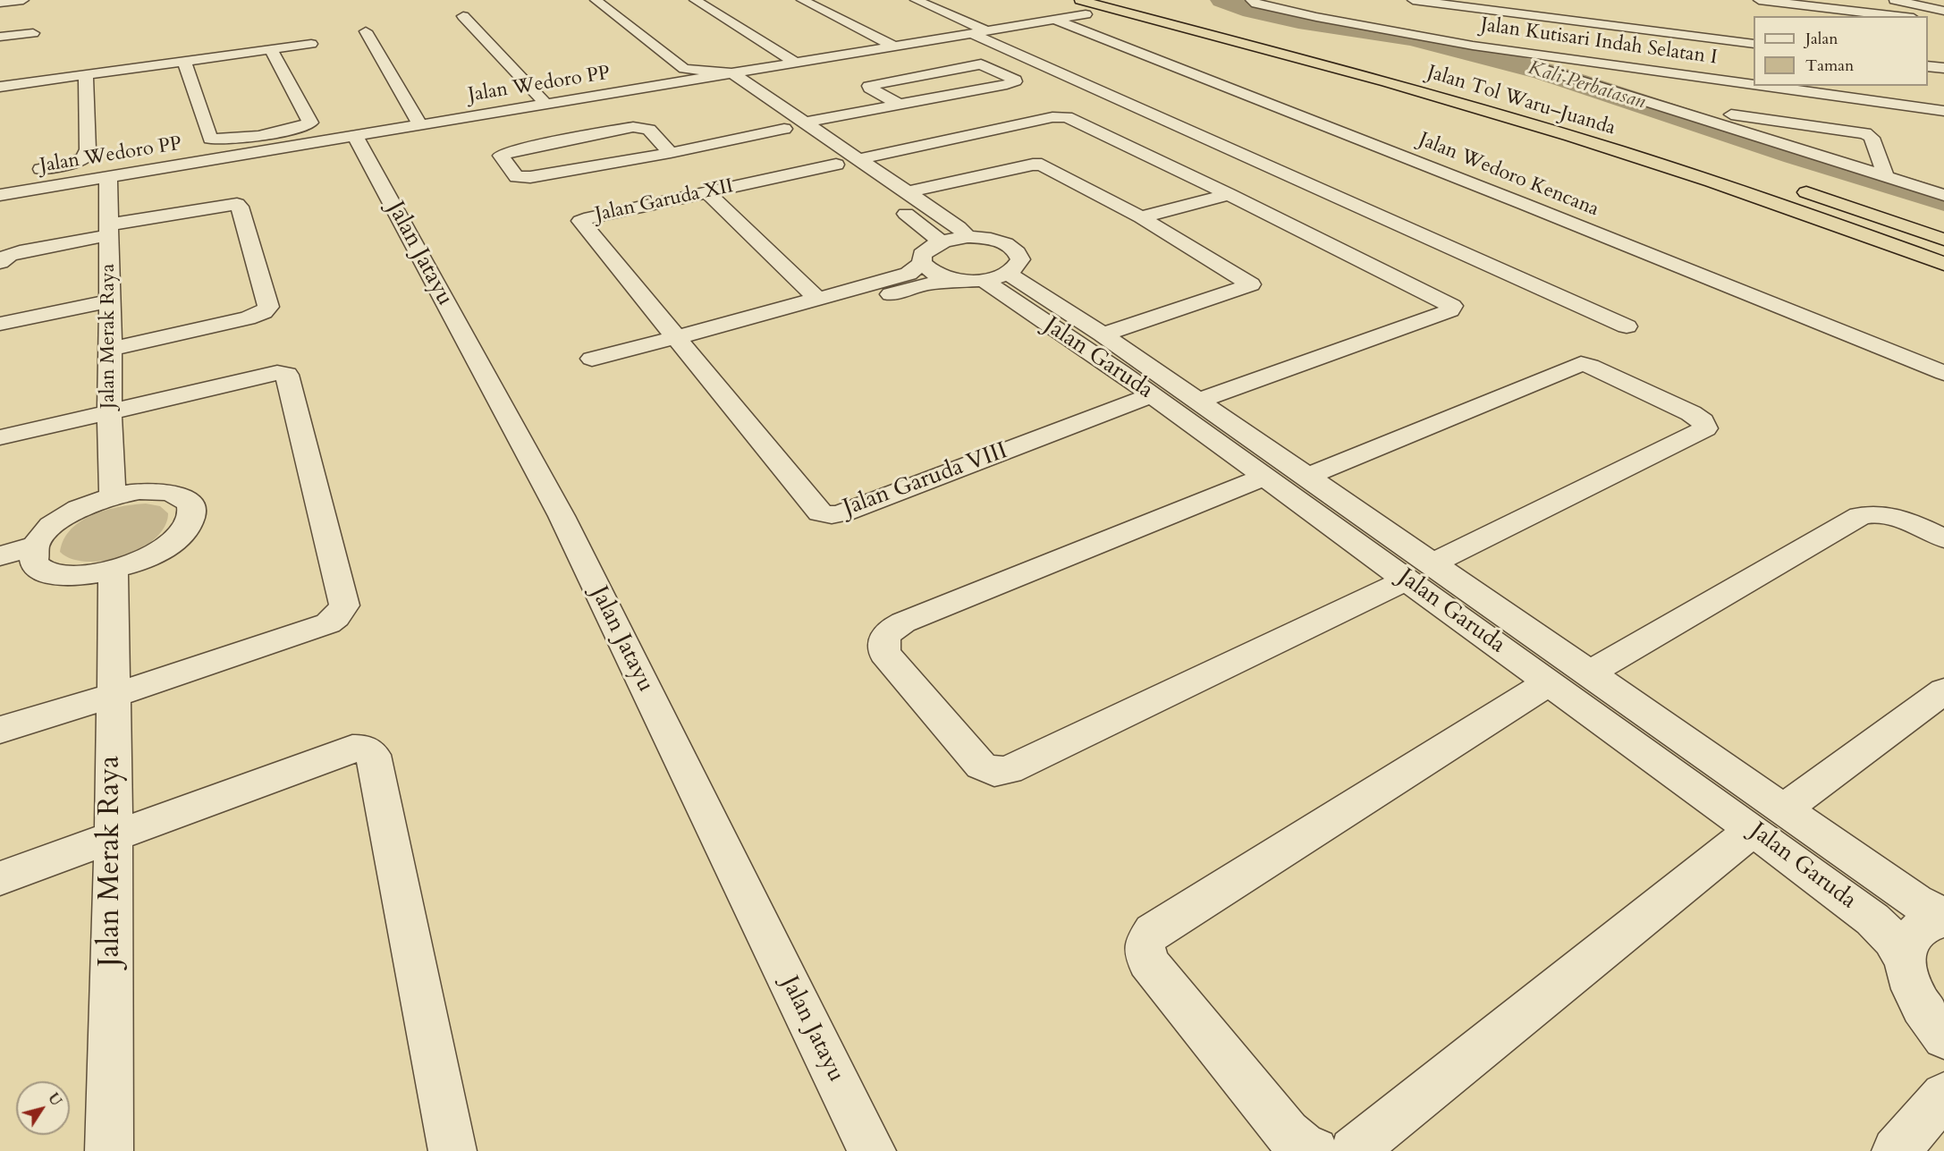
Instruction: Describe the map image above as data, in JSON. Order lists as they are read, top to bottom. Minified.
{"streets":{"highway":["Jalan Tol Waru–Juanda"],"street":["Jalan Kutisari Indah Selatan I","Jalan Wedoro PP","Jalan Wedoro Kencana","Jalan Garuda XII","Jalan Jatayu","Jalan Merak Raya","Jalan Garuda","Jalan Garuda VIII"]},"crossings":[["Jalan Wedoro PP","Jalan Tol Waru–Juanda"],["Jalan Wedoro PP","Jalan Wedoro Kencana"],["Jalan Wedoro PP","Jalan Jatayu"],["Jalan Wedoro PP","Jalan Merak Raya"],["Jalan Garuda XII","Jalan Garuda VIII"],["Jalan Garuda","Jalan Garuda VIII"]],"water":["Kali Perbatasan"],"legend":["Jalan","Taman"],"north":"top right"}
